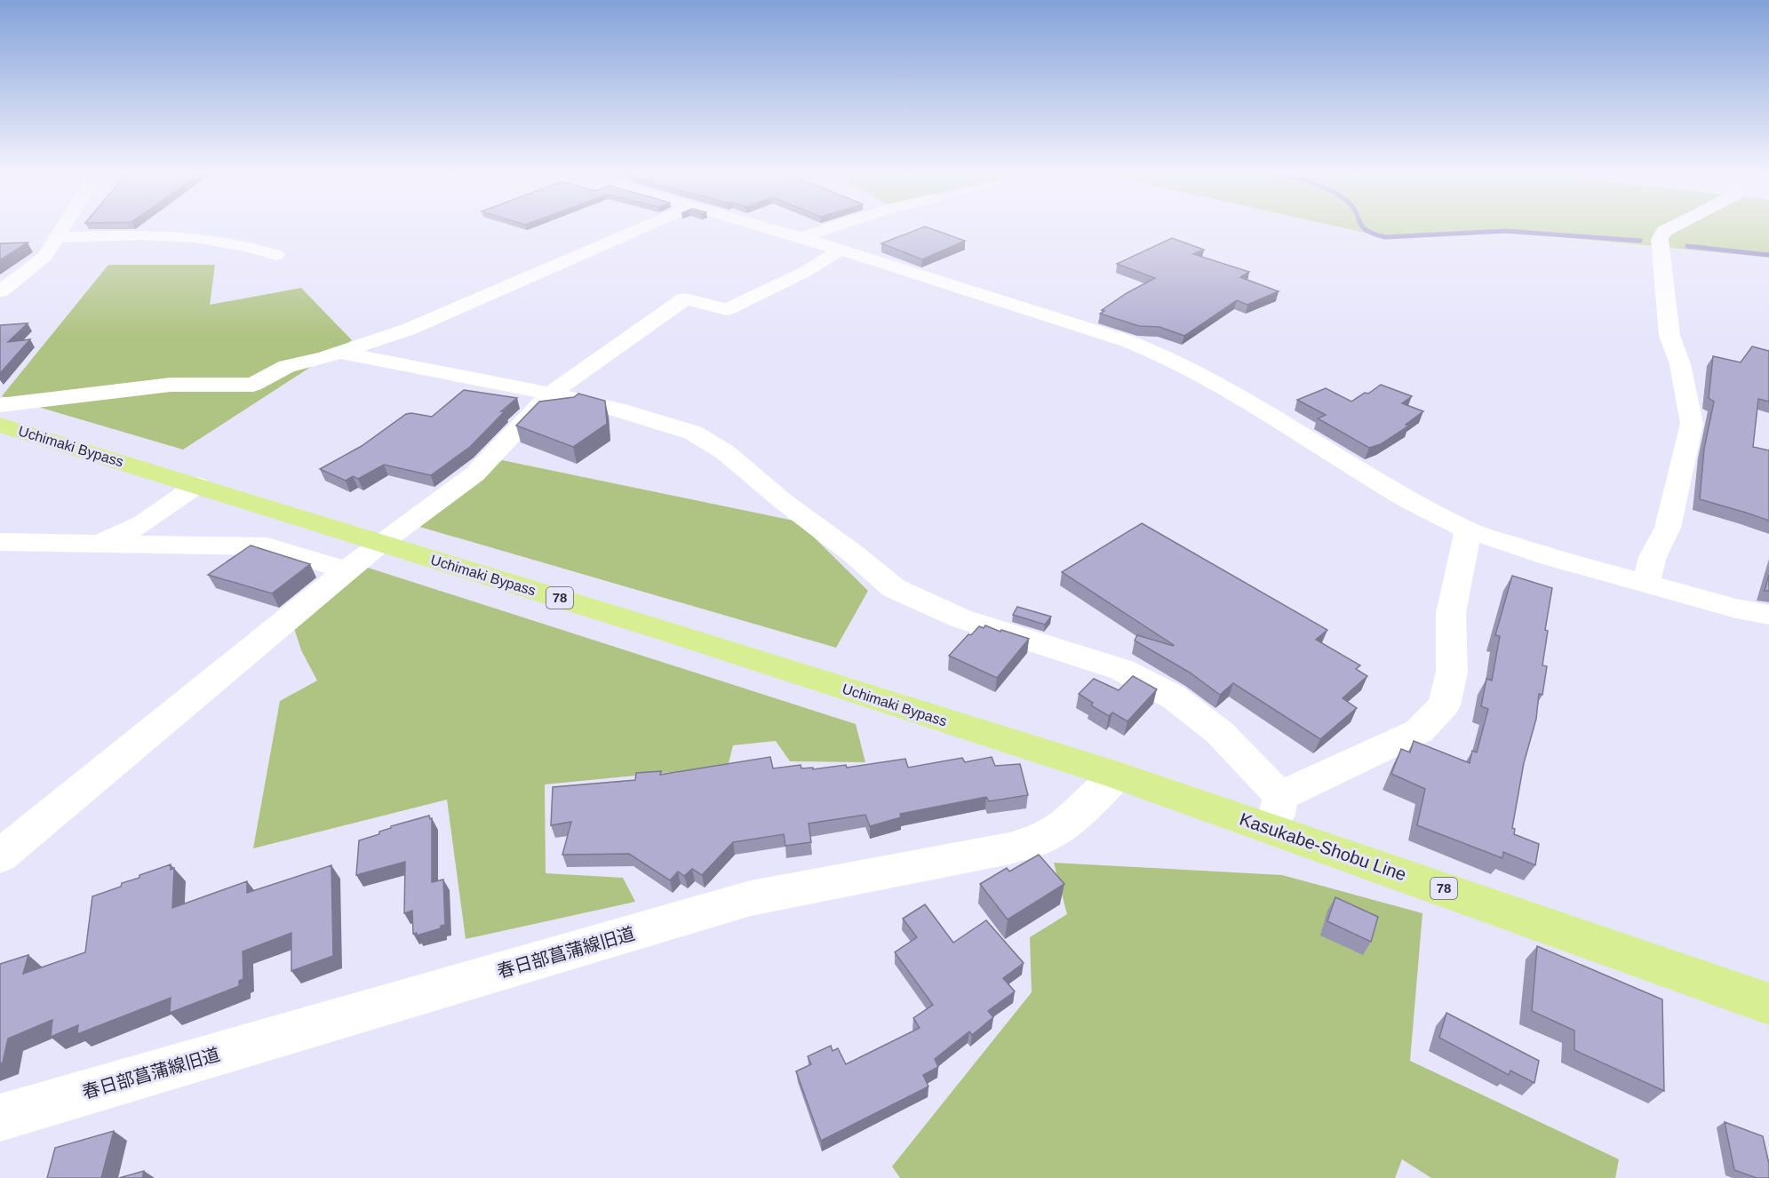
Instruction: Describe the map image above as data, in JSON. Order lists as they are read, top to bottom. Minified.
{"streets":{"main road":["Uchimaki Bypass","78","Kasukabe-Shobu Line"],"street":["春日部菖蒲線旧道"]},"crossings":[["Uchimaki Bypass","Kasukabe-Shobu Line"],["Uchimaki Bypass","春日部菖蒲線旧道"],["Kasukabe-Shobu Line","春日部菖蒲線旧道"]]}
